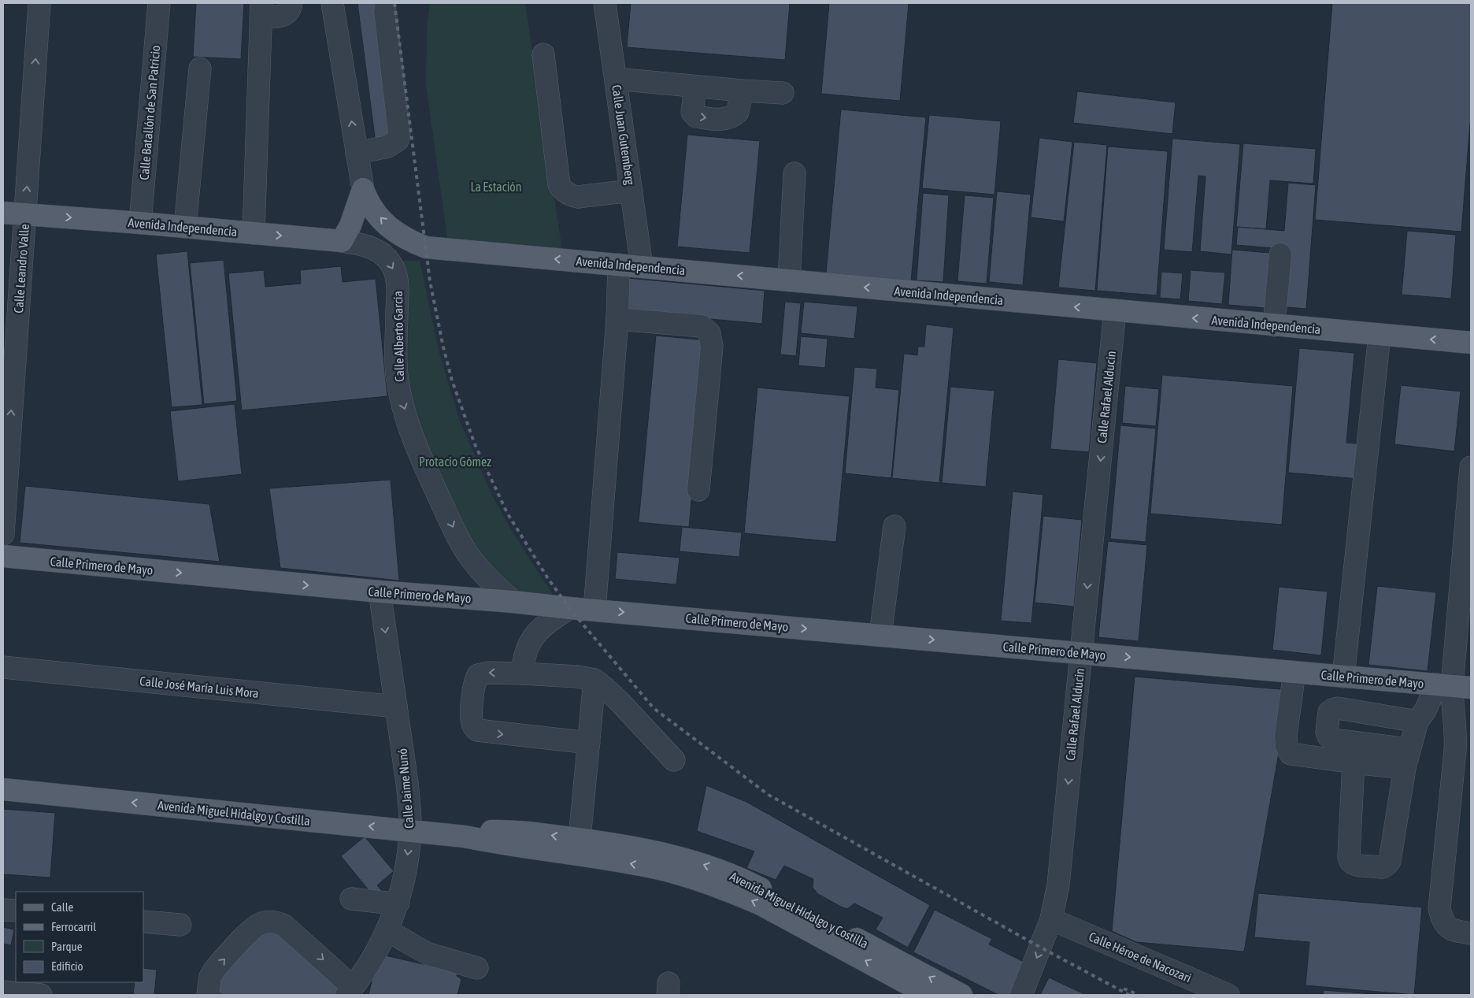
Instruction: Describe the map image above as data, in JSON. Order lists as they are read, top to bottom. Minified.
{"streets":{"main road":["Avenida Independencia","Calle Primero de Mayo","Avenida Miguel Hidalgo y Costilla"],"street":["Calle Batallón de San Patricio","Calle Juan Gutemberg","Calle Leandro Valle","Calle Alberto García","Calle Rafael Alducin","Calle José María Luis Mora","Calle Jaime Nunó","Calle Héroe de Nacozari"]},"crossings":[["Calle Batallón de San Patricio","Avenida Independencia"],["Calle Juan Gutemberg","Avenida Independencia"],["Avenida Independencia","Calle Leandro Valle"],["Avenida Independencia","Calle Alberto García"],["Avenida Independencia","Calle Rafael Alducin"],["Calle Alberto García","Calle Primero de Mayo"],["Calle Rafael Alducin","Calle Primero de Mayo"],["Calle Rafael Alducin","Calle Héroe de Nacozari"],["Calle Primero de Mayo","Calle Jaime Nunó"],["Calle José María Luis Mora","Calle Jaime Nunó"],["Calle Jaime Nunó","Avenida Miguel Hidalgo y Costilla"]],"one_way":["Calle Leandro Valle","Calle Alberto García","Calle Rafael Alducin","Calle Primero de Mayo","Calle Jaime Nunó","Avenida Miguel Hidalgo y Costilla"],"parks":["La Estación","Protacio Gómez"],"legend":["Calle","Ferrocarril","Parque","Edificio"]}
